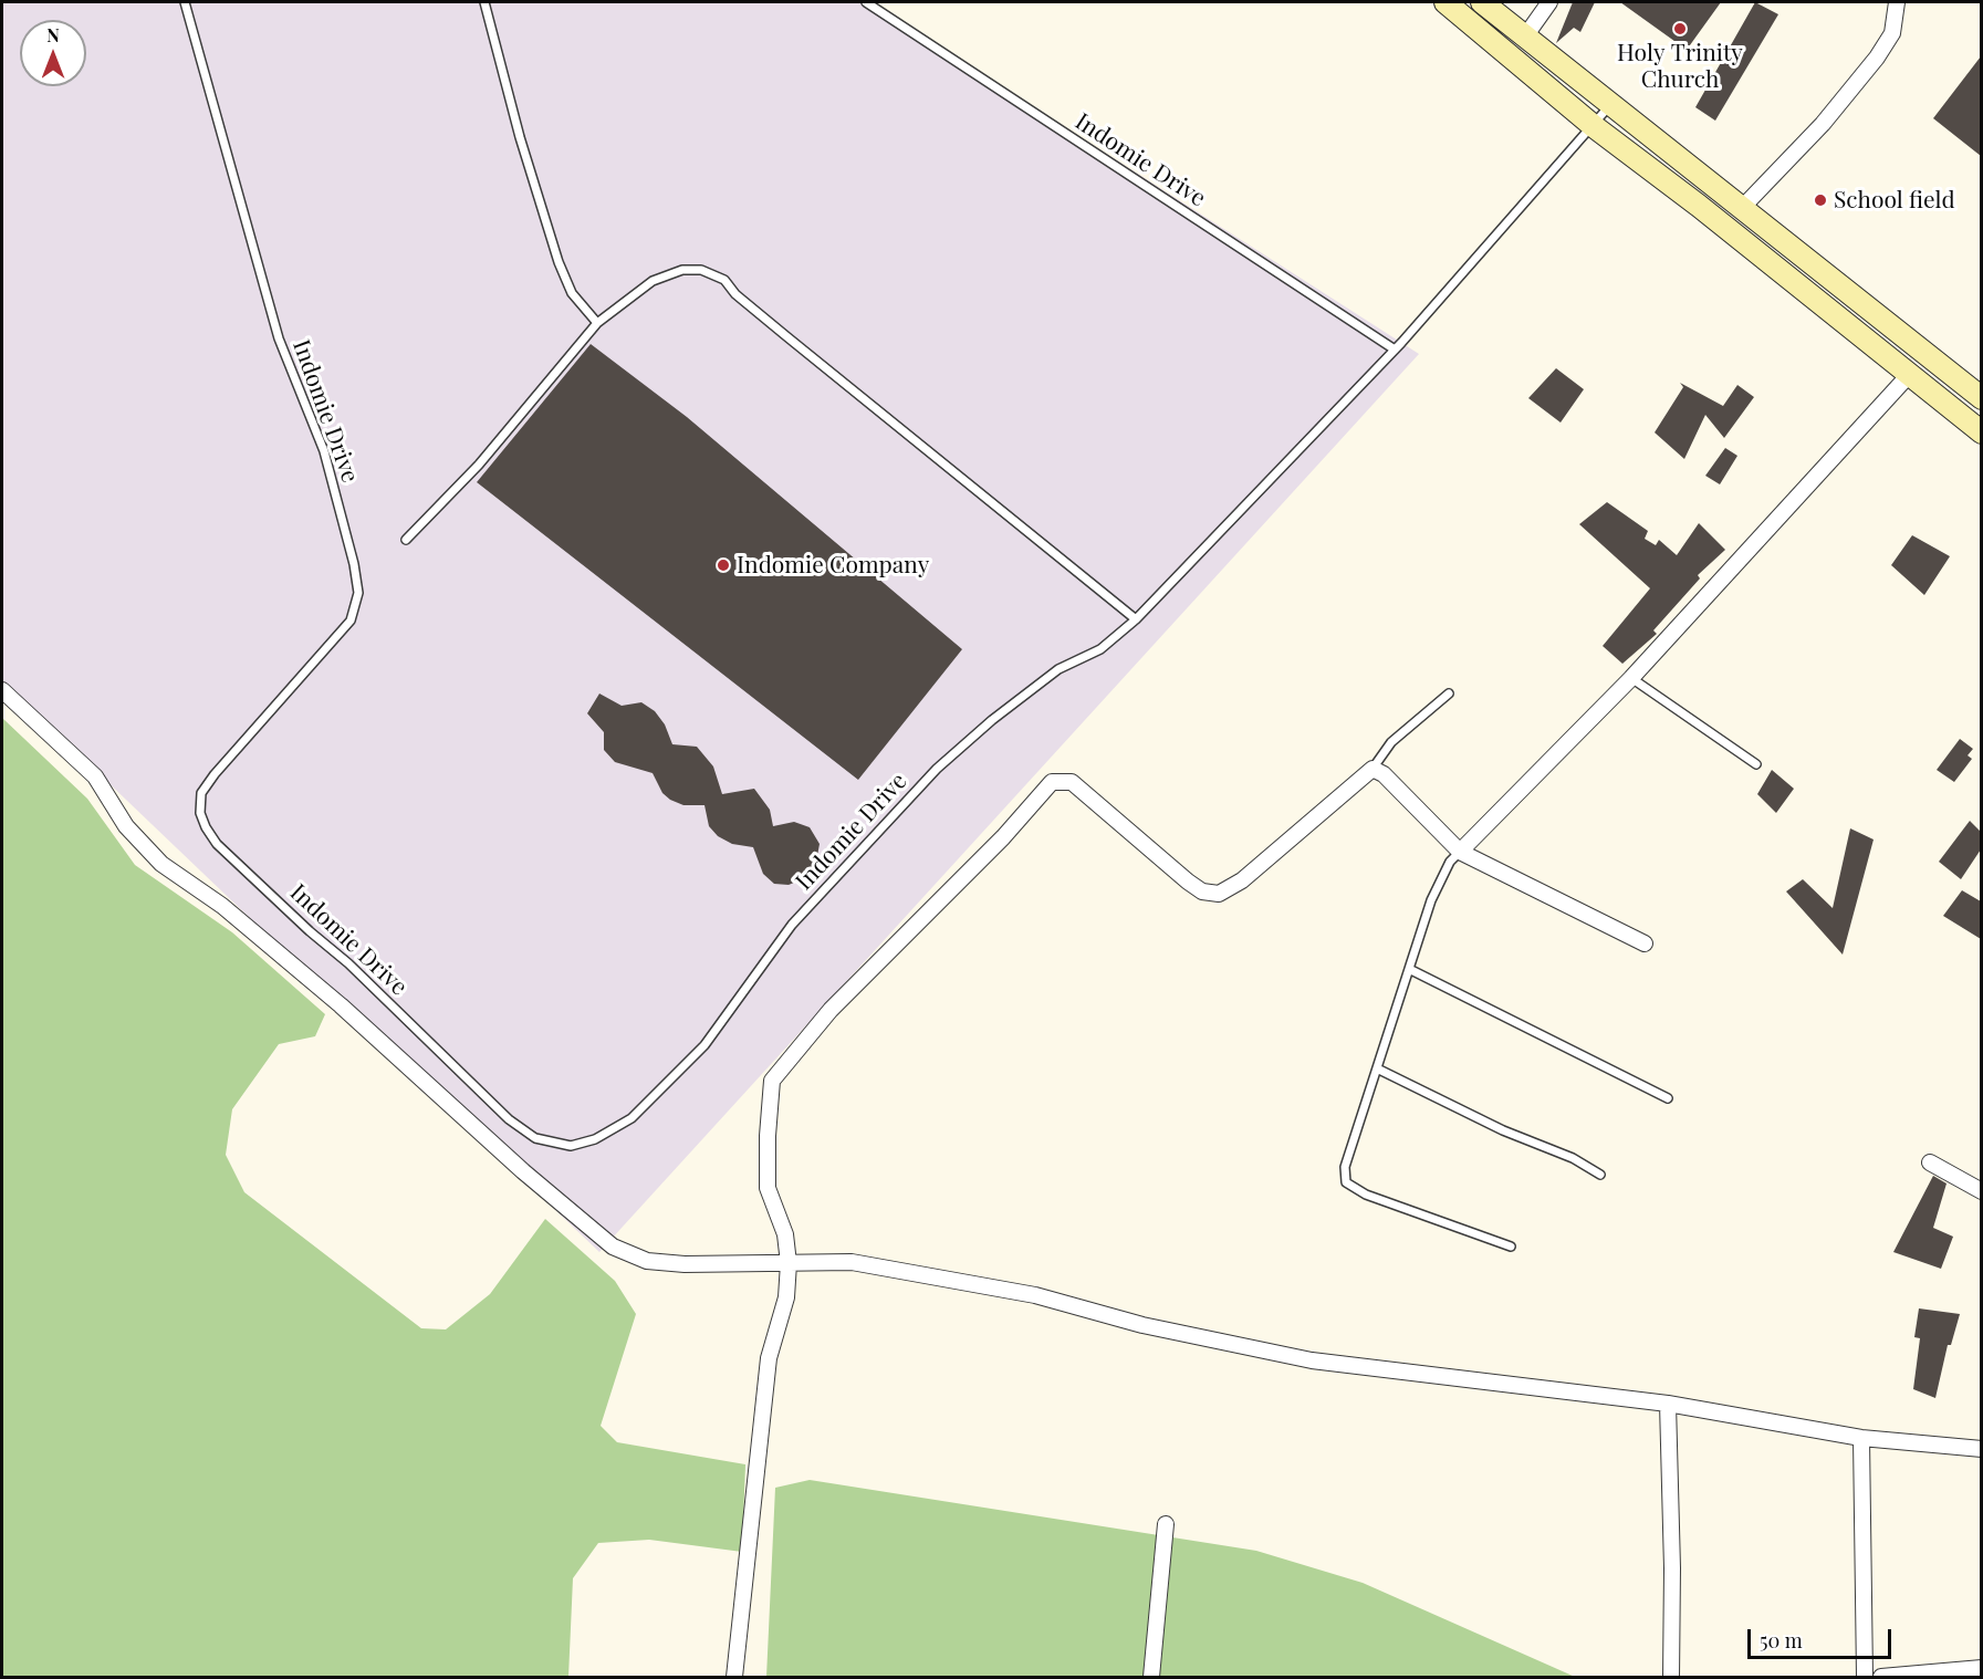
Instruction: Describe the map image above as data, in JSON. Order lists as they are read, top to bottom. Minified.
{"streets":{"lane":["Indomie Drive"]},"places":["Holy Trinity Church","School field","Indomie Company"],"scale_bar":"50 m","north":"top"}
